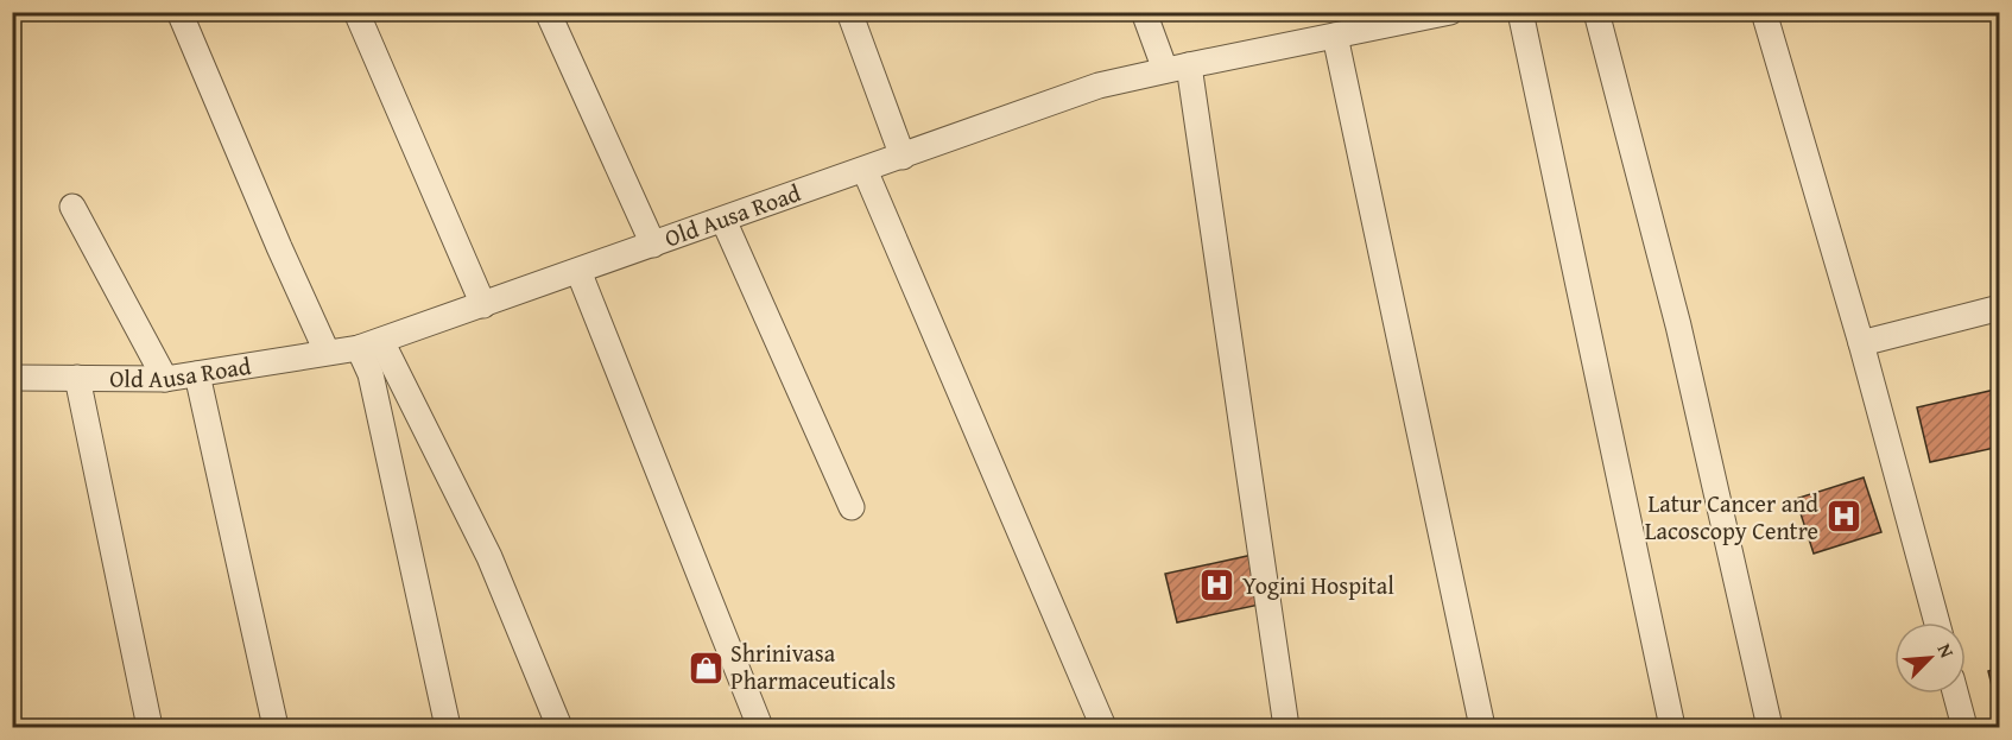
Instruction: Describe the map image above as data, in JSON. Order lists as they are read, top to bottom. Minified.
{"streets":{"street":["Old Ausa Road"]},"places":{"hospital":["Latur Cancer and Lacoscopy Centre","Yogini Hospital"],"shop":["Shrinivasa Pharmaceuticals"]},"north":"top right"}
